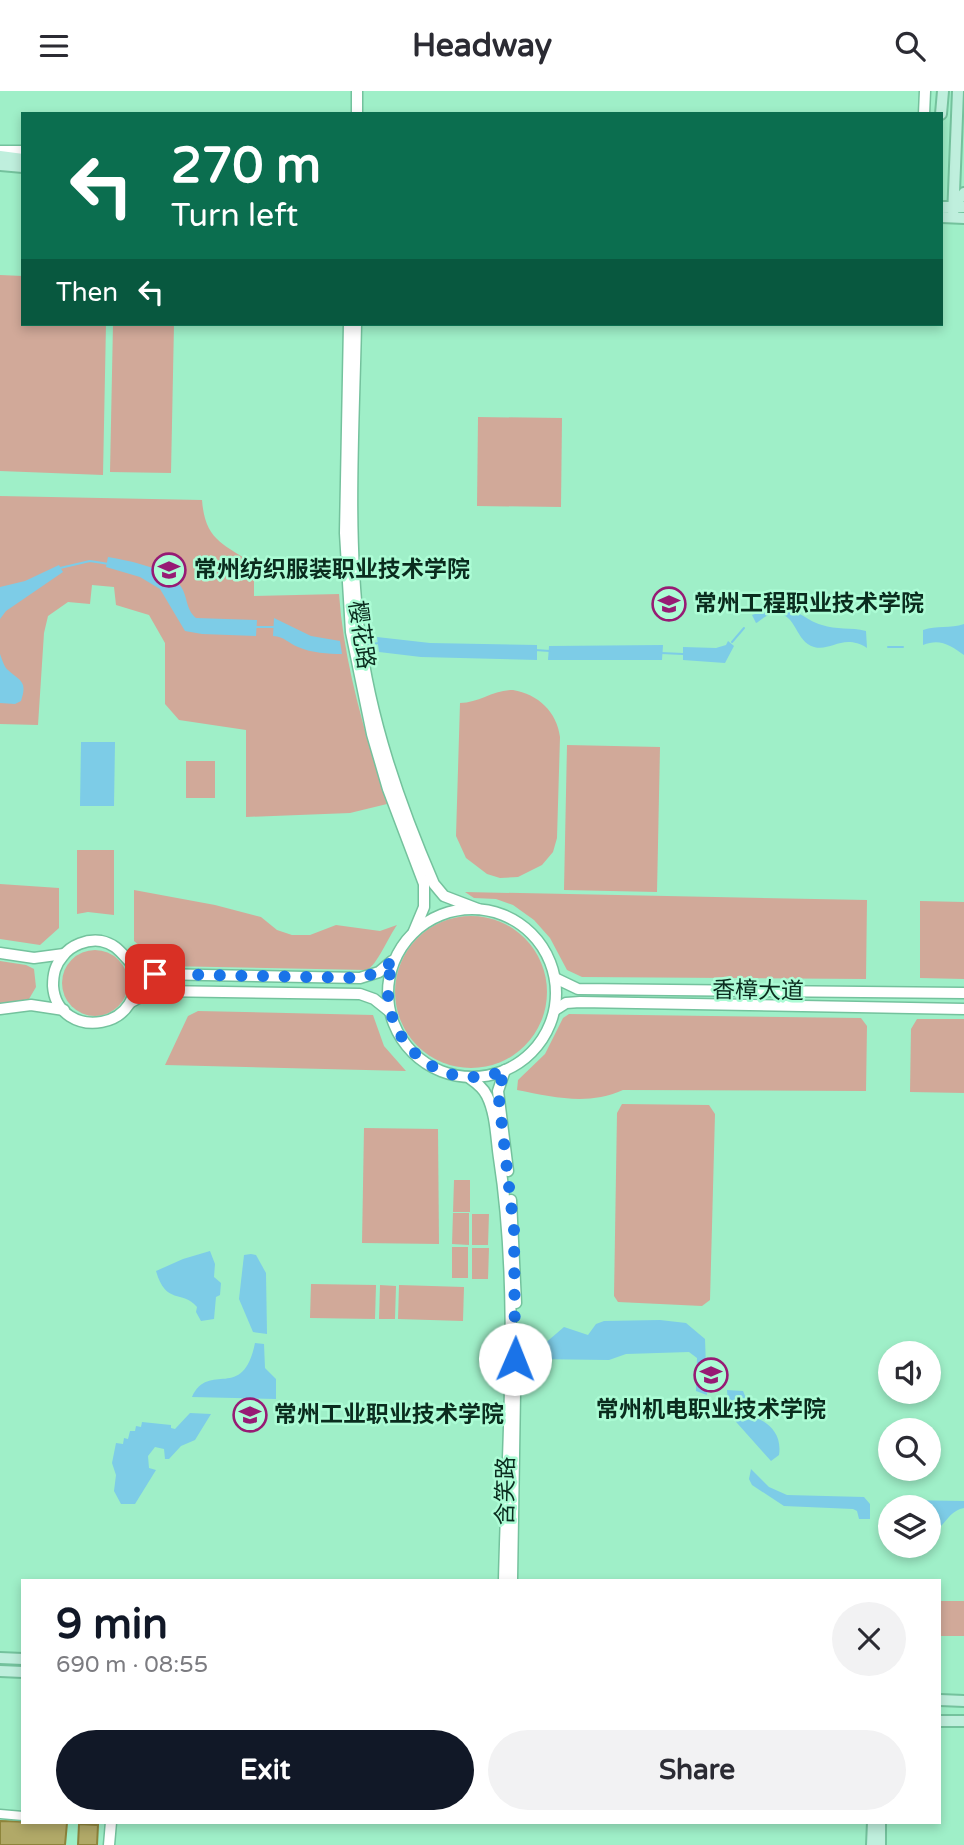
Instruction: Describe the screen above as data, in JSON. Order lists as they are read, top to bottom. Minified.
{"streets":{"street":["樱花路","香樟大道","含笑路"]},"crossings":[["樱花路","香樟大道"],["樱花路","含笑路"],["香樟大道","含笑路"]],"places":{"school or university":["常州纺织服装职业技术学院","常州工程职业技术学院","常州机电职业技术学院","常州工业职业技术学院"]},"page":{"header":"Headway","turn":["270 m","Turn left"],"then":"Then","heading":["9 min","690 m · 08:55"],"buttons":["Exit","Share"]}}
